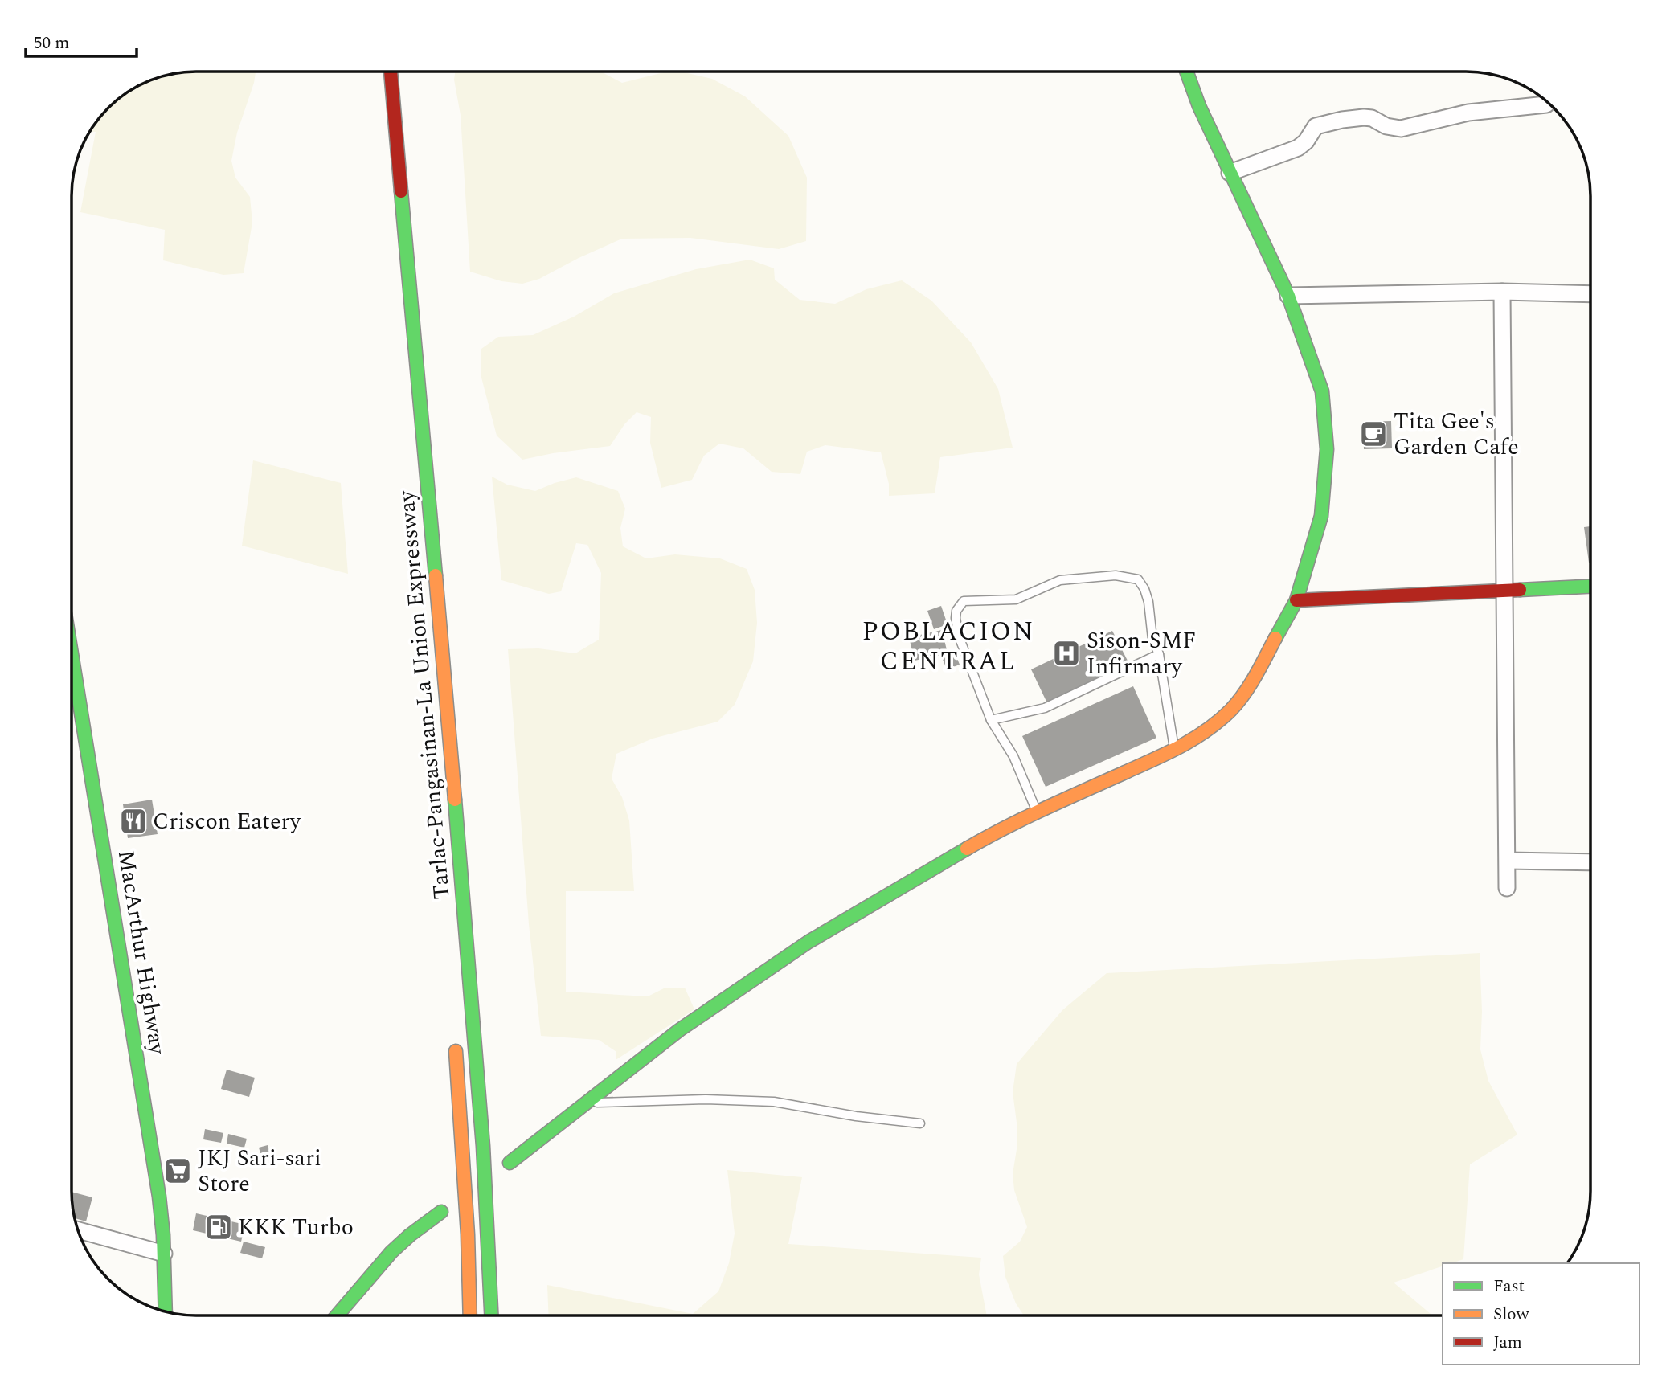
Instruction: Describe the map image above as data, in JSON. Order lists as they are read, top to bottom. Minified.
{"streets":{"main road":["Tarlac-Pangasinan-La Union Expressway","MacArthur Highway"]},"districts":["POBLACION CENTRAL"],"places":{"cafe":["Tita Gee's Garden Cafe"],"hospital":["Sison-SMF Infirmary"],"restaurant":["Criscon Eatery"],"supermarket":["JKJ Sari-sari Store"],"fuel station":["KKK Turbo"]},"legend":["Fast","Slow","Jam"],"scale_bar":"50 m"}
